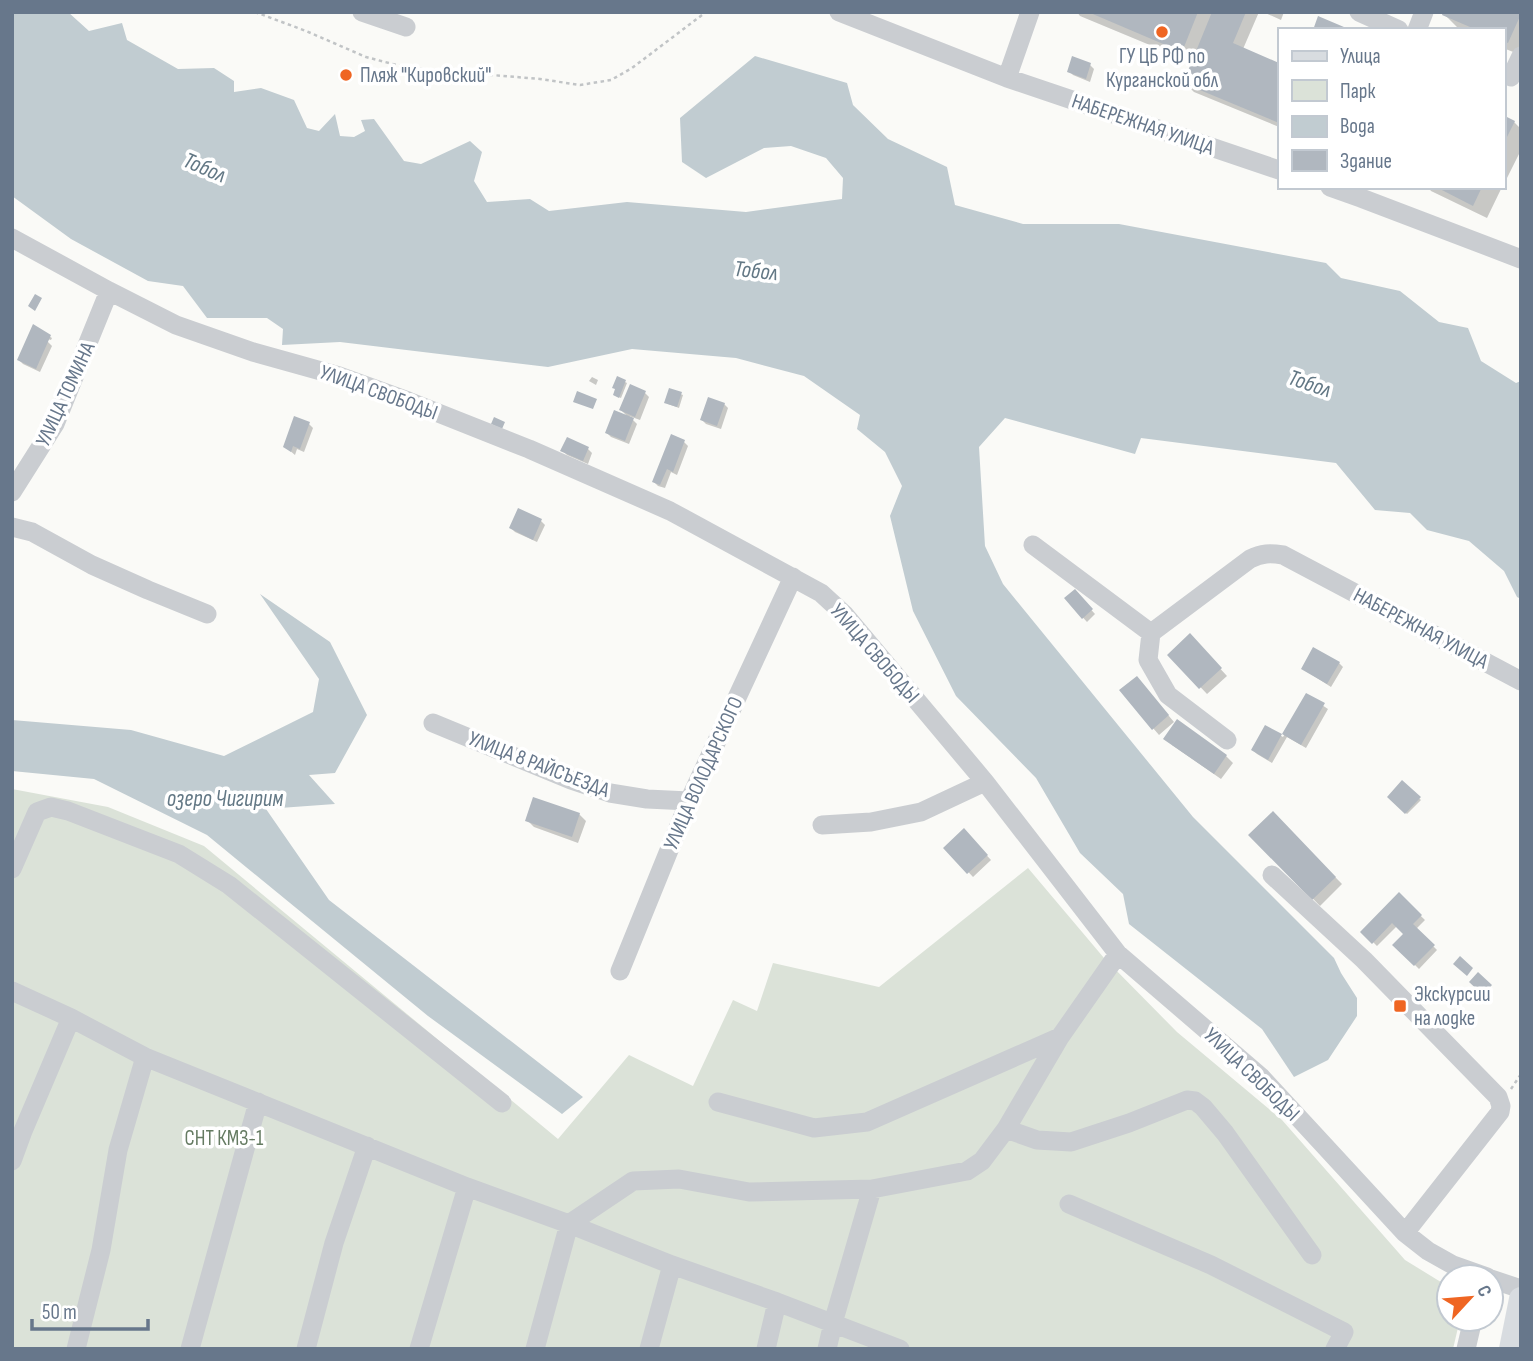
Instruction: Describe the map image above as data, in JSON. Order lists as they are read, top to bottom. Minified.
{"streets":{"street":["НАБЕРЕЖНАЯ УЛИЦА","УЛИЦА СВОБОДЫ","УЛИЦА ТОМИНА","УЛИЦА 8 РАЙСЪЕЗДА","УЛИЦА ВОЛОДАРСКОГО"]},"crossings":[["УЛИЦА СВОБОДЫ","УЛИЦА ТОМИНА"],["УЛИЦА СВОБОДЫ","УЛИЦА ВОЛОДАРСКОГО"],["УЛИЦА 8 РАЙСЪЕЗДА","УЛИЦА ВОЛОДАРСКОГО"]],"water":["Тобол","озеро Чигирим"],"parks":["СНТ КМЗ-1"],"places":{"other":["ГУ ЦБ РФ по Курганской обл","Пляж \"Кировский\""],"transit":["Экскурсии на лодке"]},"legend":["Улица","Парк","Вода","Здание"],"scale_bar":"50 m","north":"top right"}
